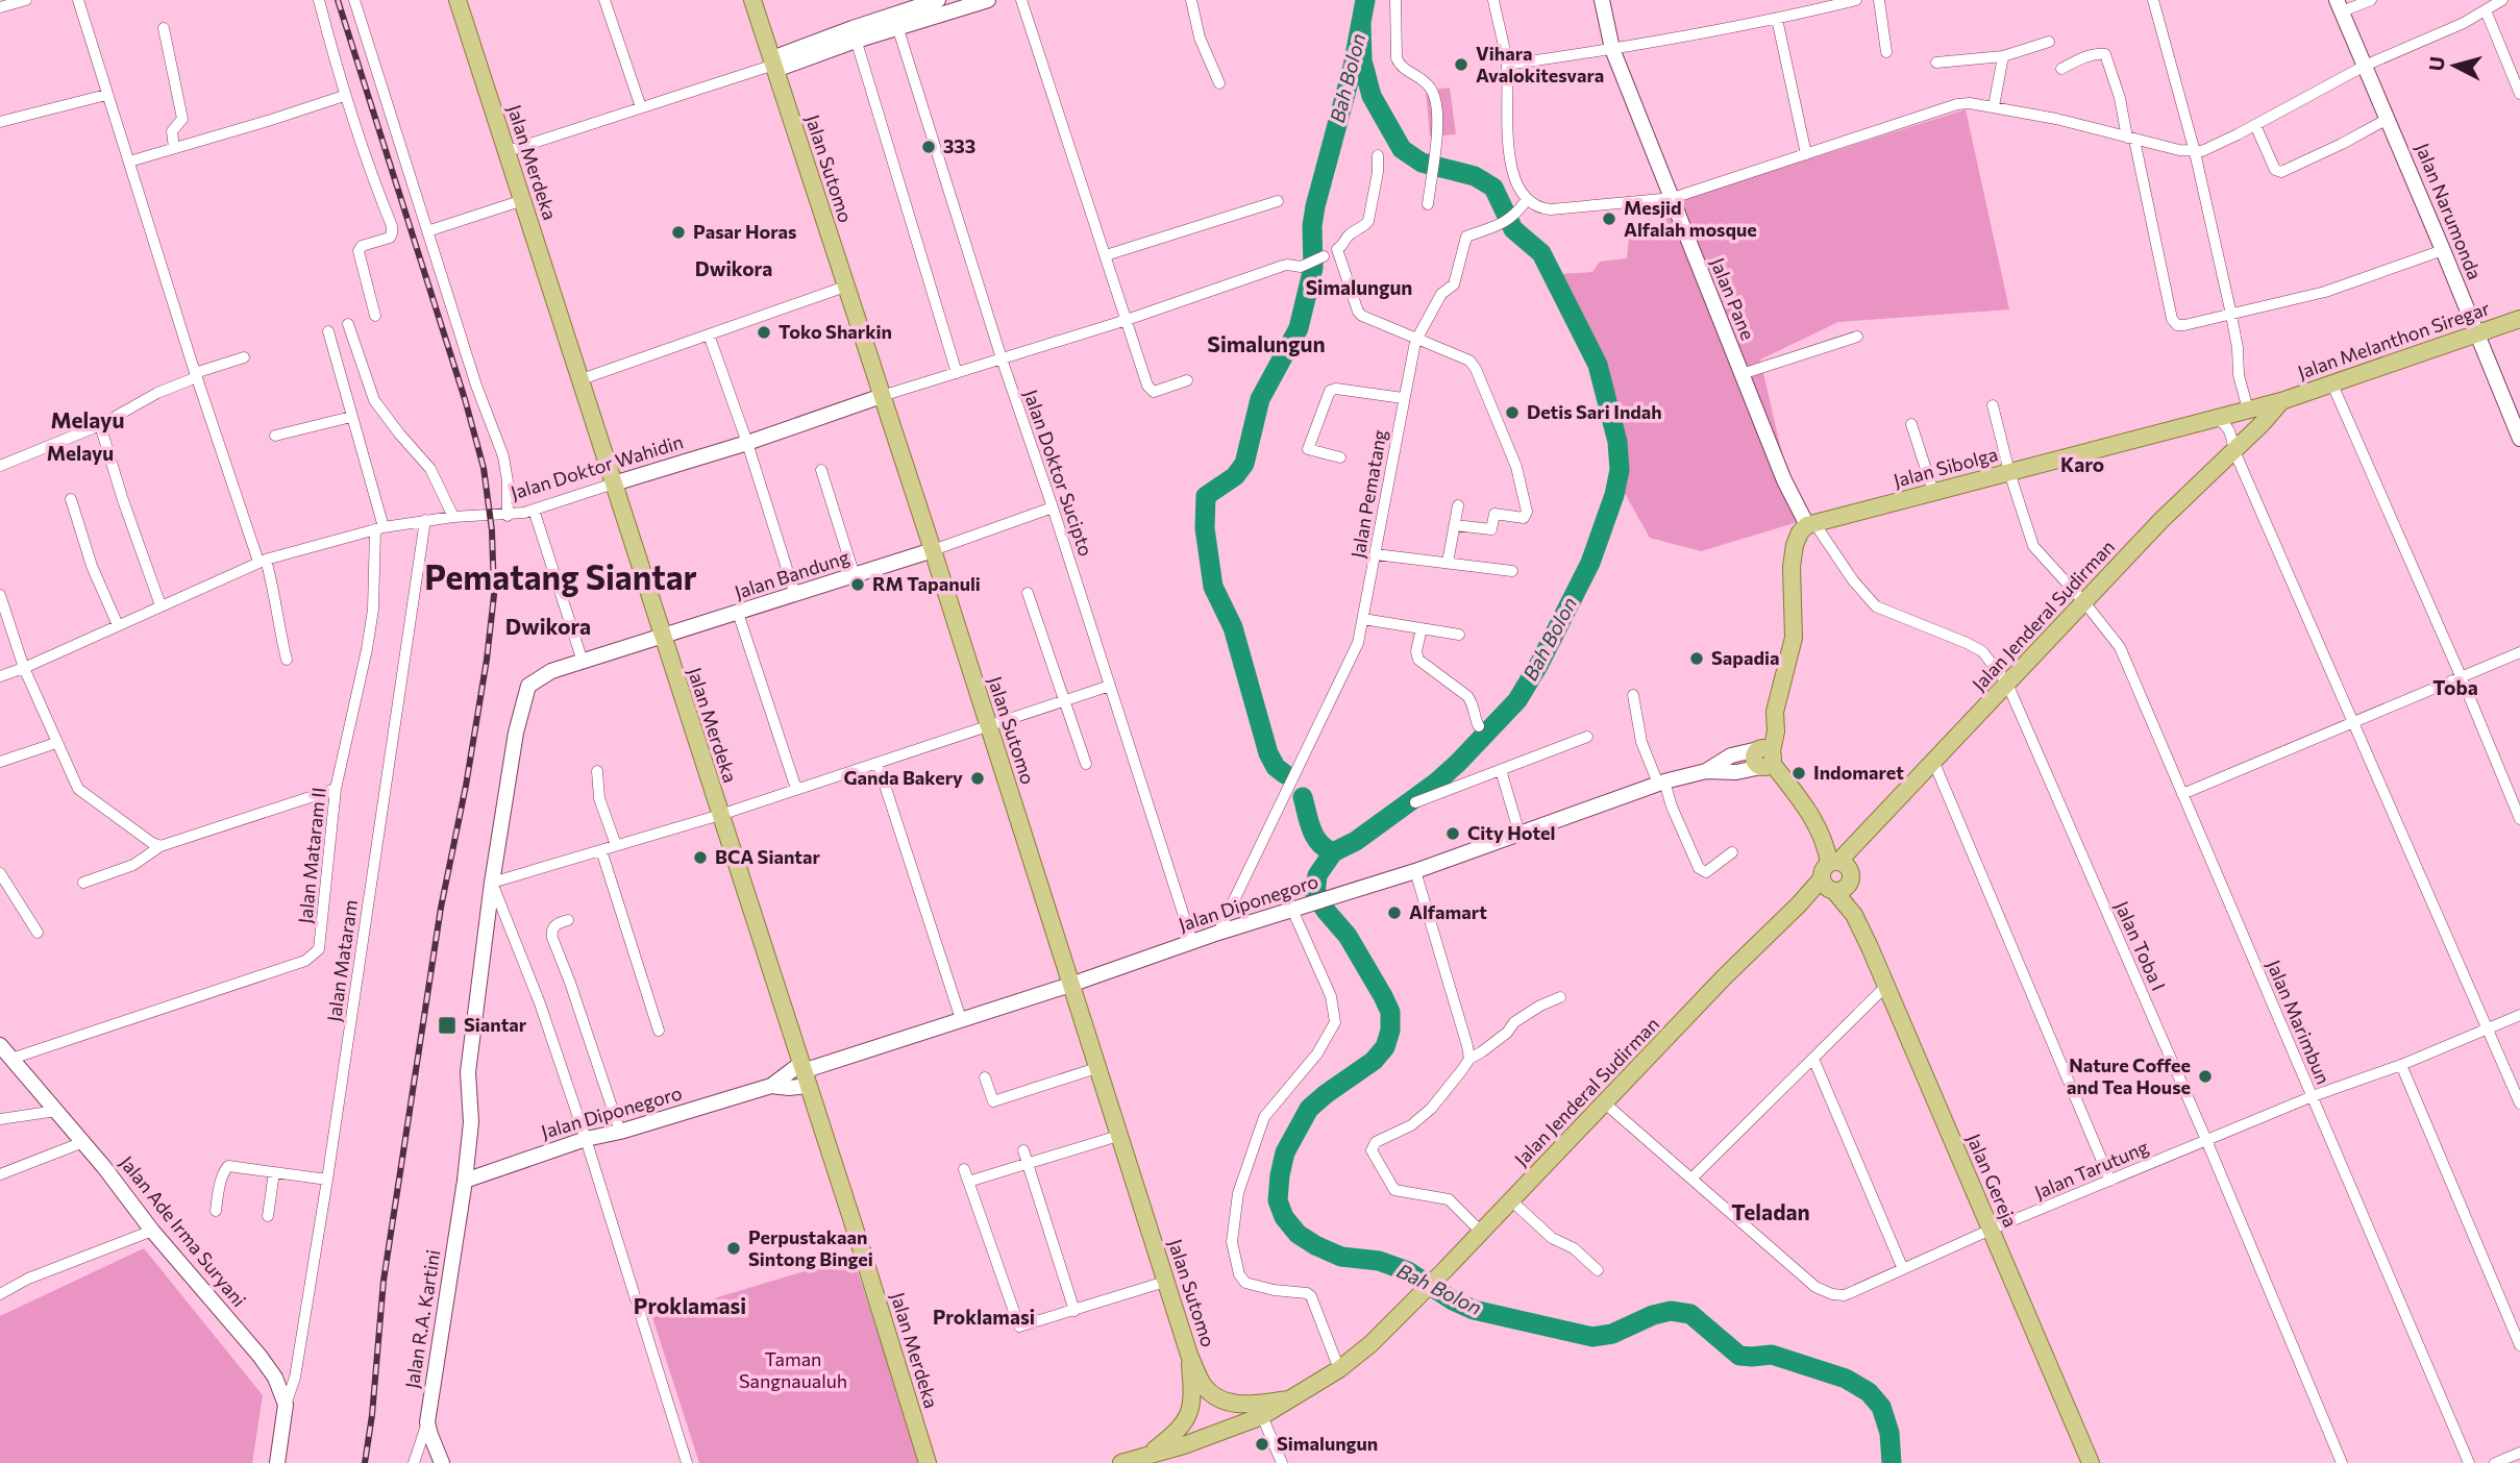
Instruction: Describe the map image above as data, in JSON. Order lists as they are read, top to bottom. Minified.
{"streets":{"main road":["Jalan Merdeka","Jalan Sutomo","Jalan Melanthon Siregar","Jalan Sibolga","Jalan Jenderal Sudirman","Jalan Gereja"],"street":["Jalan Narumonda","Jalan Pane","Jalan Doktor Wahidin","Jalan Doktor Sucipto","Jalan Pematang","Jalan Bandung","Jalan Mataram II","Jalan Diponegoro","Jalan Toba I","Jalan Mataram","Jalan Marimbun","Jalan Tarutung","Jalan Ade Irma Suryani","Jalan R.A. Kartini"]},"crossings":[["Jalan Merdeka","Jalan Doktor Wahidin"],["Jalan Merdeka","Jalan Bandung"],["Jalan Merdeka","Jalan Diponegoro"],["Jalan Sutomo","Jalan Doktor Wahidin"],["Jalan Sutomo","Jalan Bandung"],["Jalan Sutomo","Jalan Diponegoro"],["Jalan Narumonda","Jalan Melanthon Siregar"],["Jalan Pane","Jalan Sibolga"],["Jalan Pane","Jalan Toba I"],["Jalan Melanthon Siregar","Jalan Sibolga"],["Jalan Melanthon Siregar","Jalan Jenderal Sudirman"],["Jalan Doktor Wahidin","Jalan Doktor Sucipto"],["Jalan Doktor Wahidin","Jalan Mataram II"],["Jalan Doktor Wahidin","Jalan Mataram"],["Jalan Sibolga","Jalan Jenderal Sudirman"],["Jalan Sibolga","Jalan Toba I"],["Jalan Sibolga","Jalan Marimbun"],["Jalan Doktor Sucipto","Jalan Diponegoro"],["Jalan Pematang","Jalan Diponegoro"],["Jalan Bandung","Jalan R.A. Kartini"],["Jalan Jenderal Sudirman","Jalan Toba I"],["Jalan Jenderal Sudirman","Jalan Marimbun"],["Jalan Jenderal Sudirman","Jalan Tarutung"],["Jalan Jenderal Sudirman","Jalan Gereja"],["Jalan Mataram II","Jalan Ade Irma Suryani"],["Jalan Diponegoro","Jalan R.A. Kartini"],["Jalan Toba I","Jalan Tarutung"],["Jalan Mataram","Jalan Ade Irma Suryani"],["Jalan Marimbun","Jalan Tarutung"],["Jalan Tarutung","Jalan Gereja"]],"districts":["Dwikora","Simalungun","Simalungun","Melayu","Melayu","Karo","Pematang Siantar","Dwikora","Toba","Teladan","Proklamasi","Proklamasi"],"water":["Bah Bolon"],"parks":["Taman Sangnaualuh"],"places":{"other":["Vihara Avalokitesvara","333","Mesjid Alfalah mosque","Pasar Horas","Toko Sharkin","Detis Sari Indah","RM Tapanuli","Sapadia","Indomaret","Ganda Bakery","City Hotel","BCA Siantar","Alfamart","Nature Coffee and Tea House","Perpustakaan Sintong Bingei","Simalungun"],"transit":["Siantar"]},"north":"left"}
